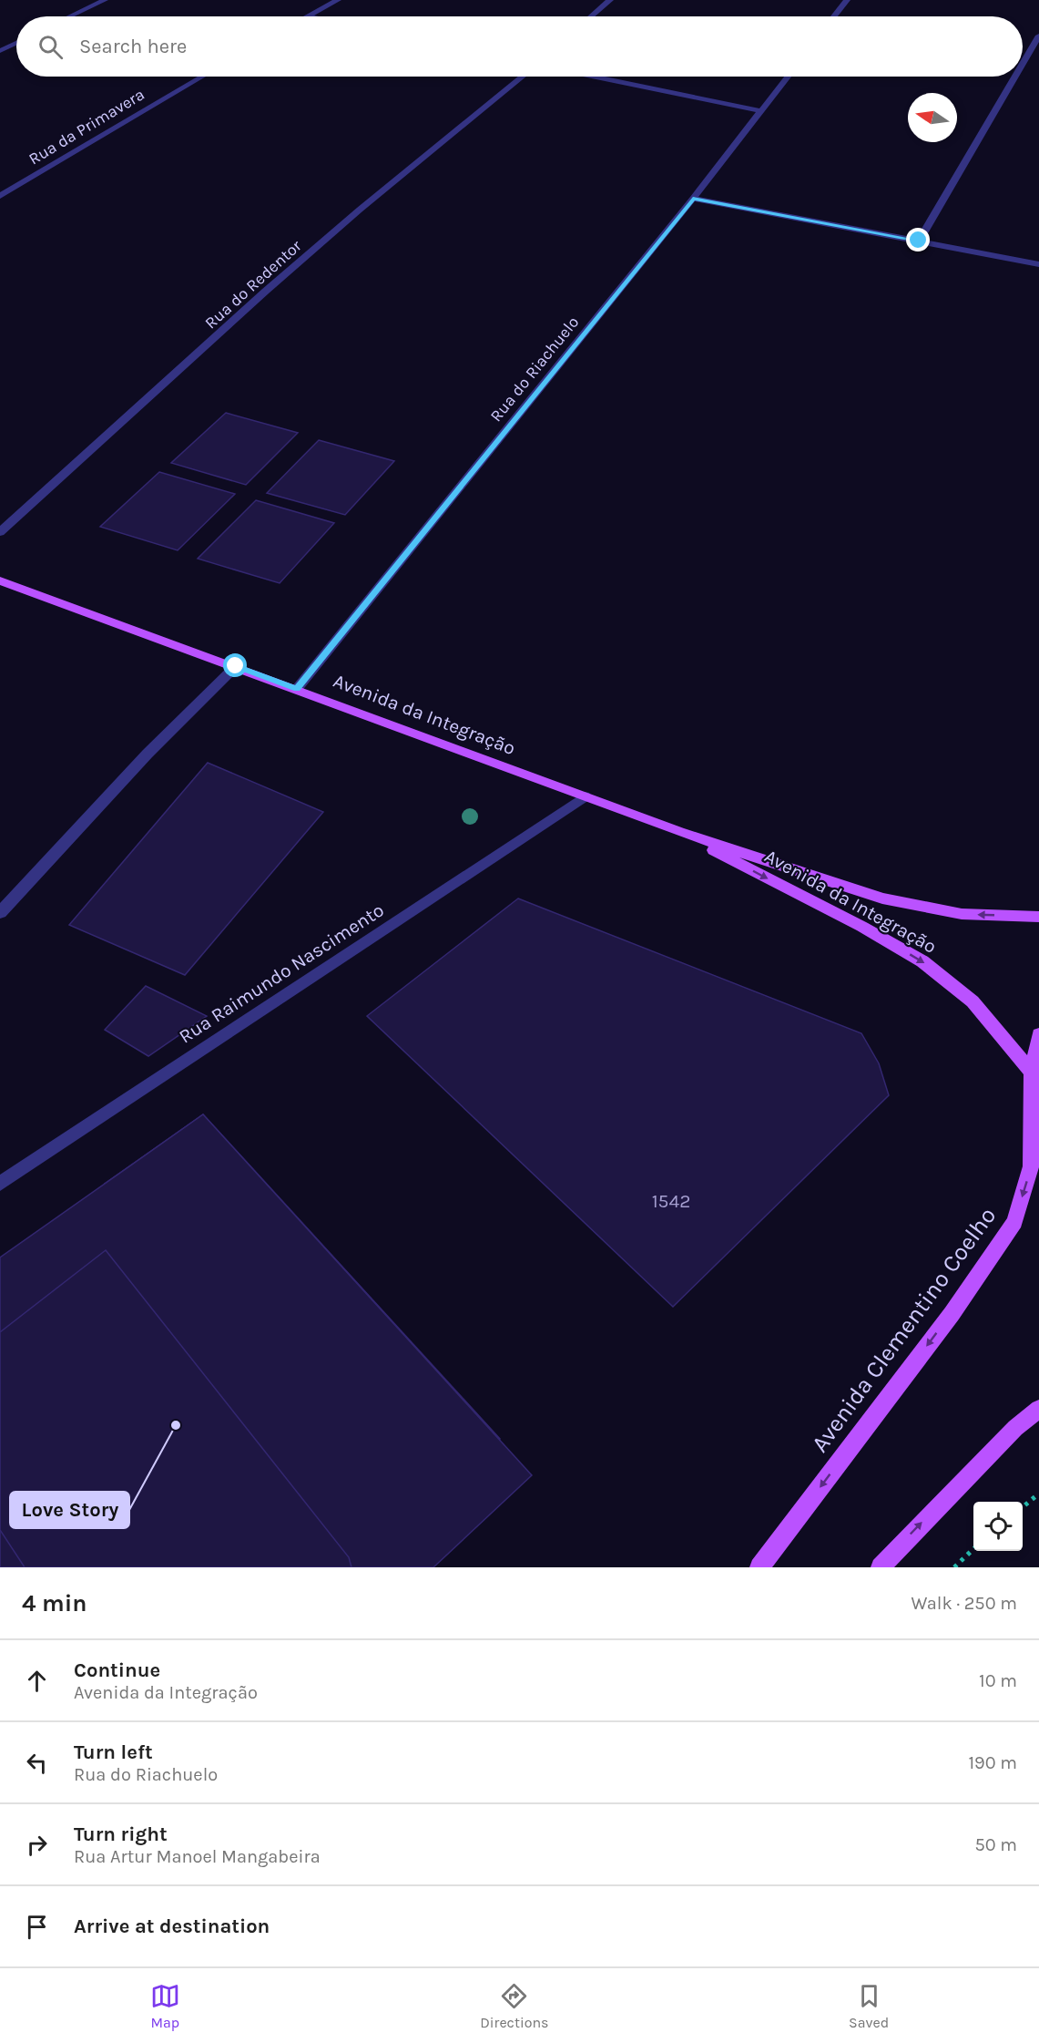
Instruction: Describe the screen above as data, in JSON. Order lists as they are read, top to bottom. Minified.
{"streets":{"main road":["Avenida da Integração","Avenida Clementino Coelho"],"street":["Rua da Primavera","Rua do Redentor","Rua do Riachuelo","Rua Raimundo Nascimento"]},"crossings":[["Rua do Riachuelo","Avenida da Integração"],["Avenida da Integração","Rua Raimundo Nascimento"],["Avenida da Integração","Avenida Clementino Coelho"]],"places":["Love Story"],"house_numbers":["1542"],"north":"left","page":{"search":"Search here","heading":["4 min","Walk · 250 m"],"list":[["Continue","Avenida da Integração","10 m"],["Turn left","Rua do Riachuelo","190 m"],["Turn right","Rua Artur Manoel Mangabeira","50 m"],"Arrive at destination"],"nav":["Map","Directions","Saved"]}}
